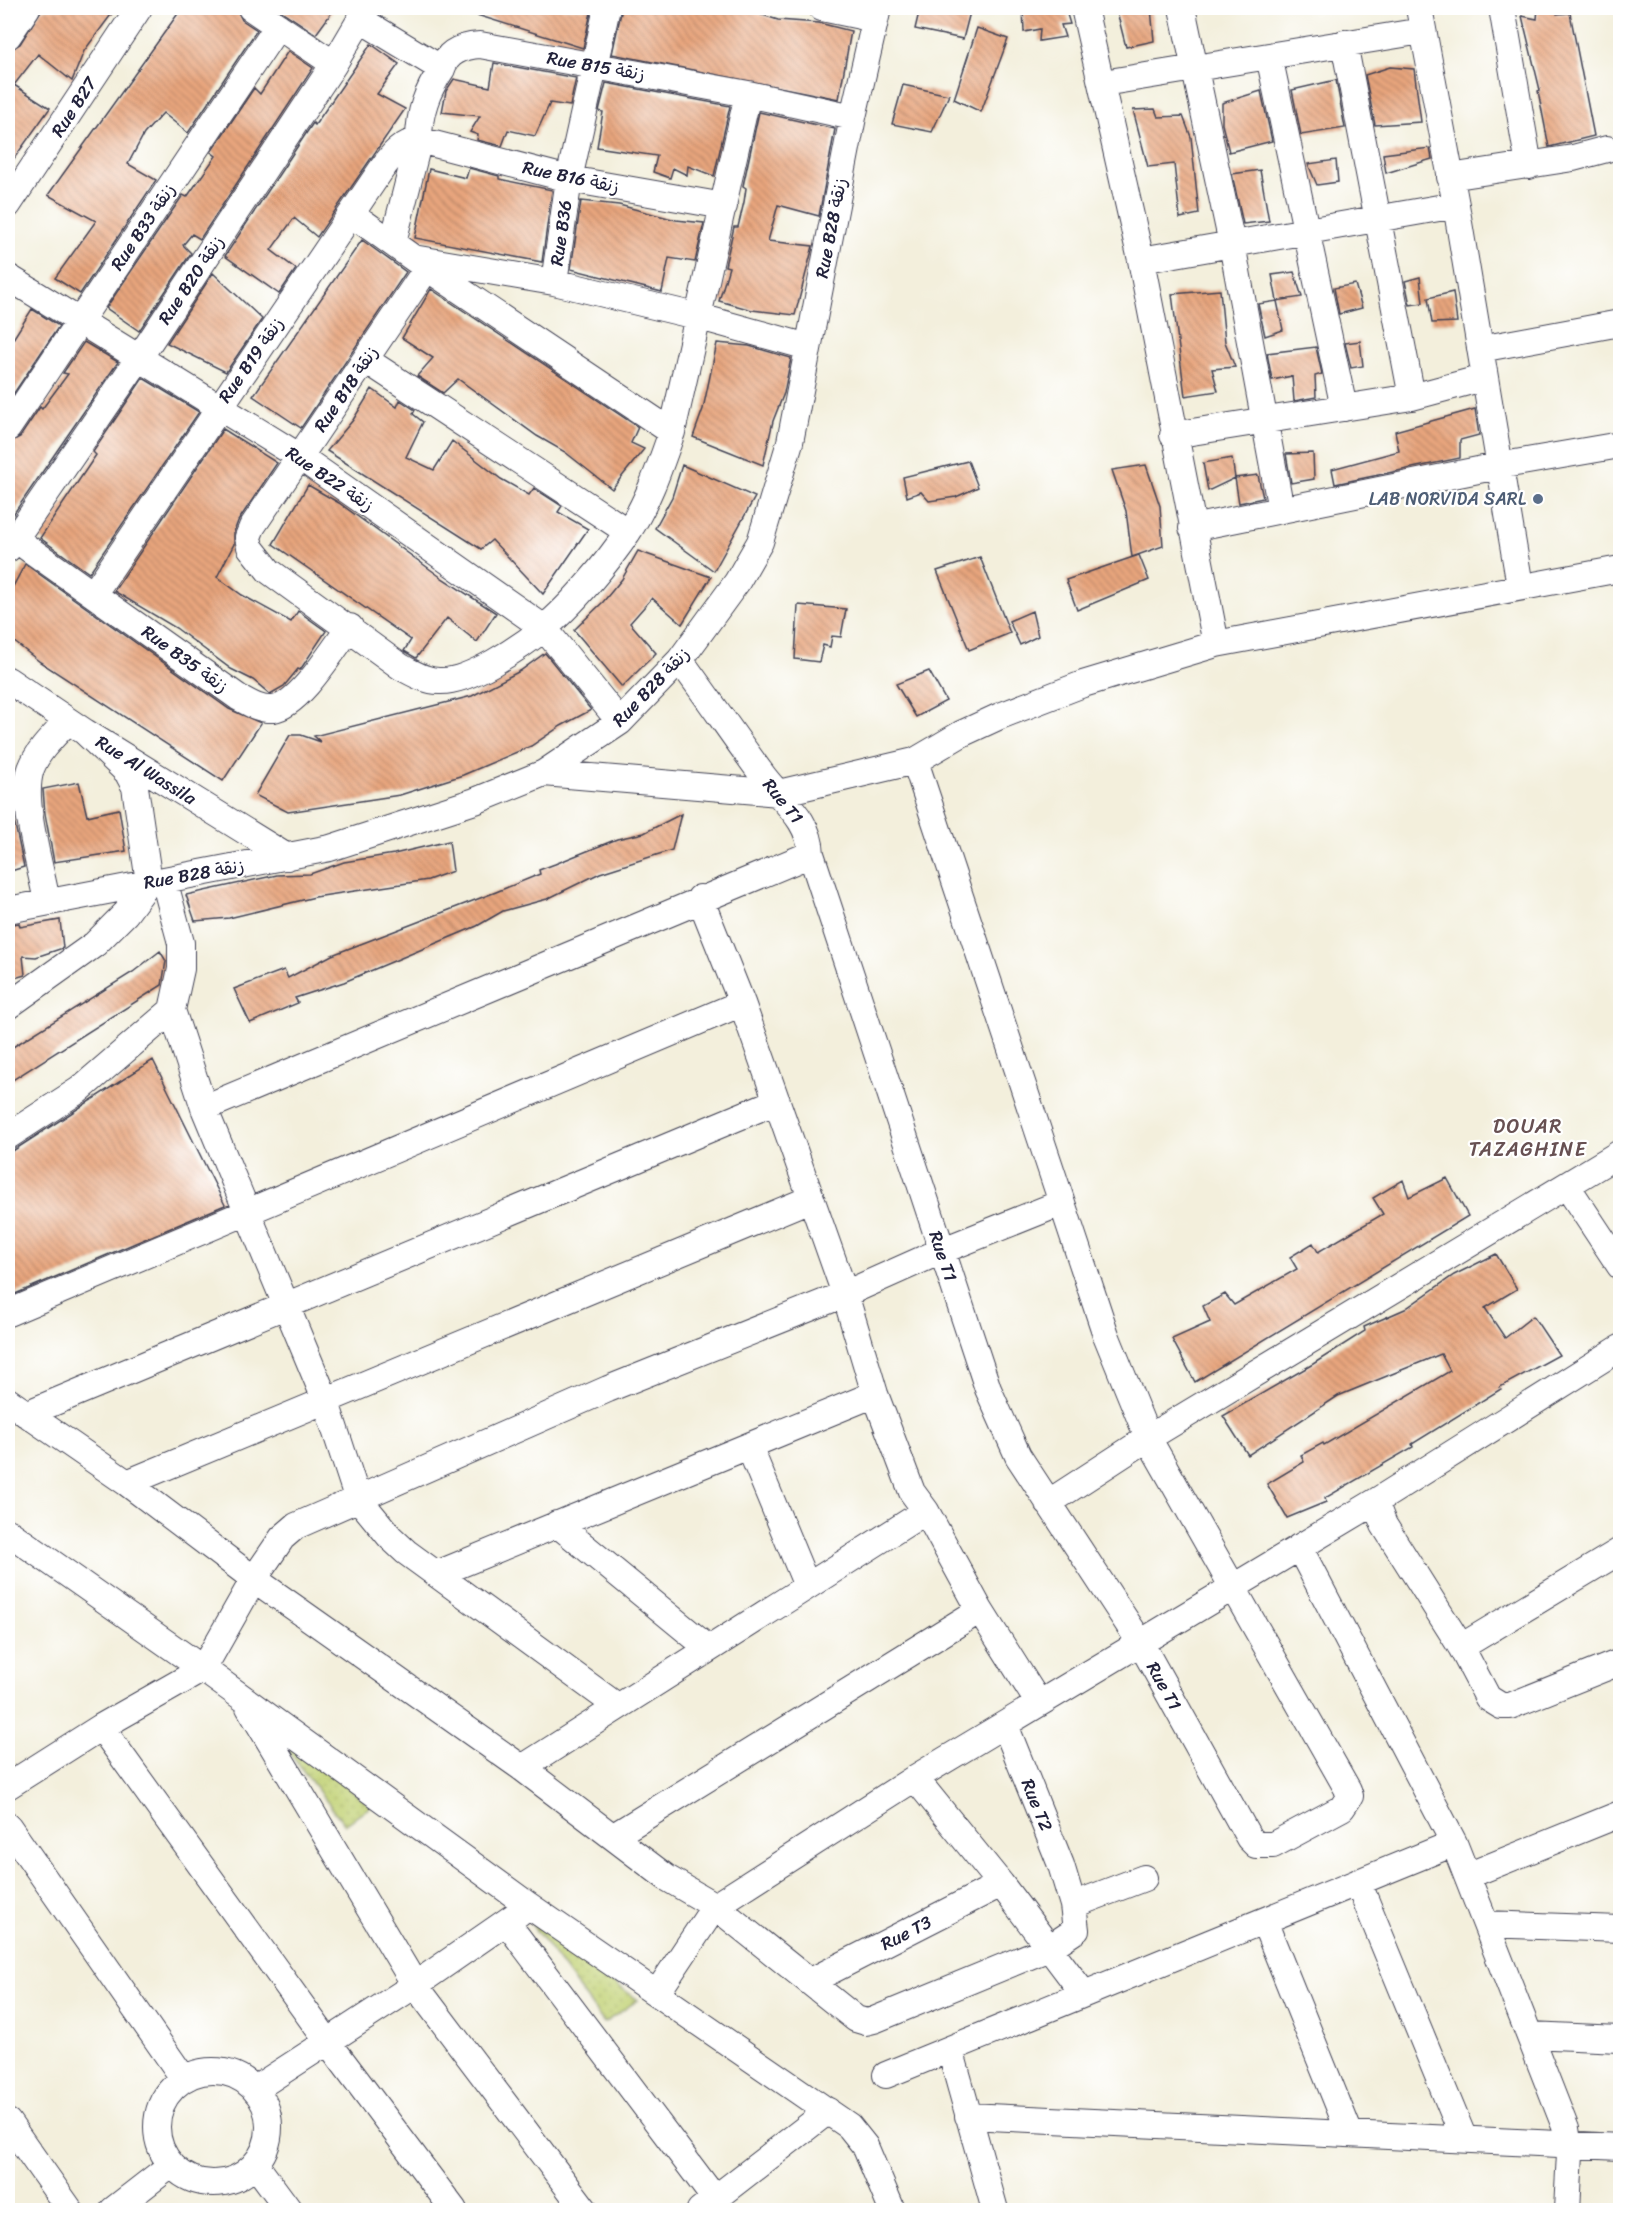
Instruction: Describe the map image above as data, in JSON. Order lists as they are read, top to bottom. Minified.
{"streets":{"street":["Rue B15 زنقة","Rue B27","Rue B16 زنقة","Rue B33 زنقة","Rue B28 زنقة","Rue B36","Rue B20 زنقة","Rue B19 زنقة","Rue B18 زنقة","Rue B22 زنقة","Rue B35 زنقة","Rue Al Wassila","Rue T1","Rue T2","Rue T3"]},"crossings":[["Rue B15 زنقة","Rue B16 زنقة"],["Rue B15 زنقة","Rue B28 زنقة"],["Rue B15 زنقة","Rue B36"],["Rue B15 زنقة","Rue B19 زنقة"],["Rue B16 زنقة","Rue B36"],["Rue B16 زنقة","Rue B19 زنقة"],["Rue B33 زنقة","Rue B22 زنقة"],["Rue B28 زنقة","Rue B22 زنقة"],["Rue B28 زنقة","Rue Al Wassila"],["Rue B28 زنقة","Rue T1"],["Rue B20 زنقة","Rue B22 زنقة"],["Rue B20 زنقة","Rue B35 زنقة"],["Rue B19 زنقة","Rue B22 زنقة"],["Rue B19 زنقة","Rue B35 زنقة"],["Rue B18 زنقة","Rue B22 زنقة"],["Rue B18 زنقة","Rue B35 زنقة"]],"districts":["DOUAR TAZAGHINE"],"places":["LAB NORVIDA SARL"]}
